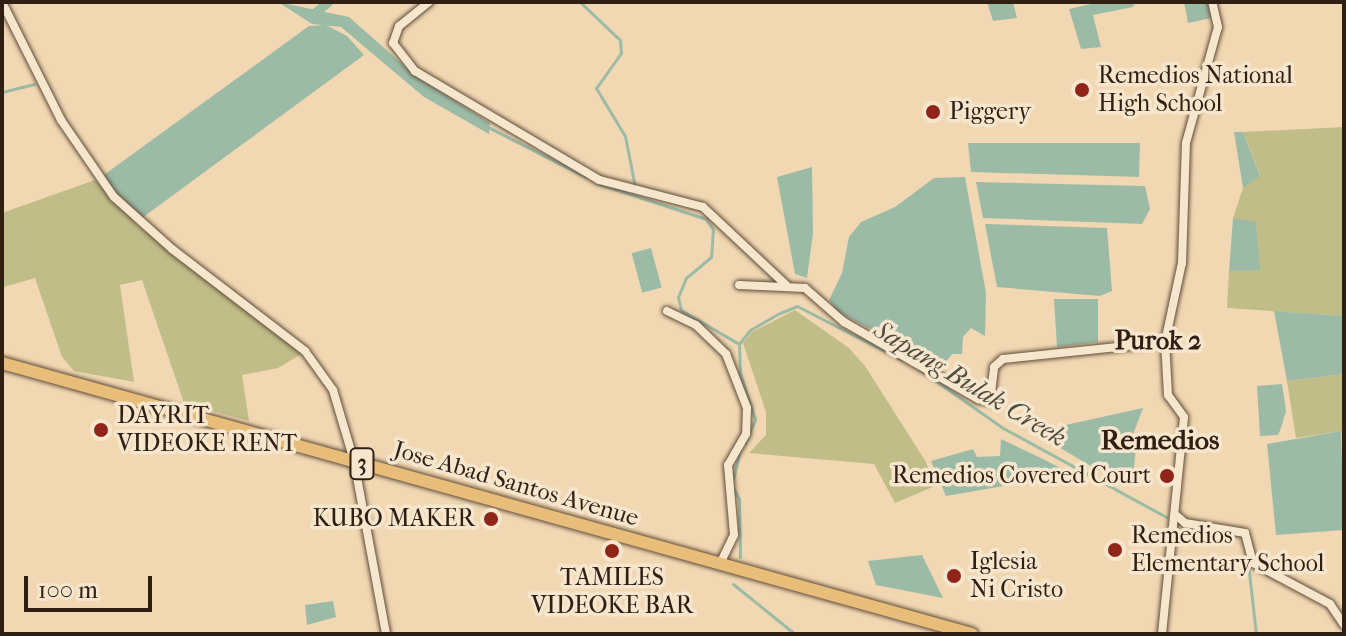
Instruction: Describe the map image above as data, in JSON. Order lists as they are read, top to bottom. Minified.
{"streets":{"highway":["3","Jose Abad Santos Avenue"]},"districts":["Purok 2","Remedios"],"water":["Sapang Bulak Creek"],"places":["Remedios National High School","Piggery","DAYRIT VIDEOKE RENT","Remedios Covered Court","KUBO MAKER","Remedios Elementary School","TAMILES VIDEOKE BAR","Iglesia Ni Cristo"],"scale_bar":"100 m"}
